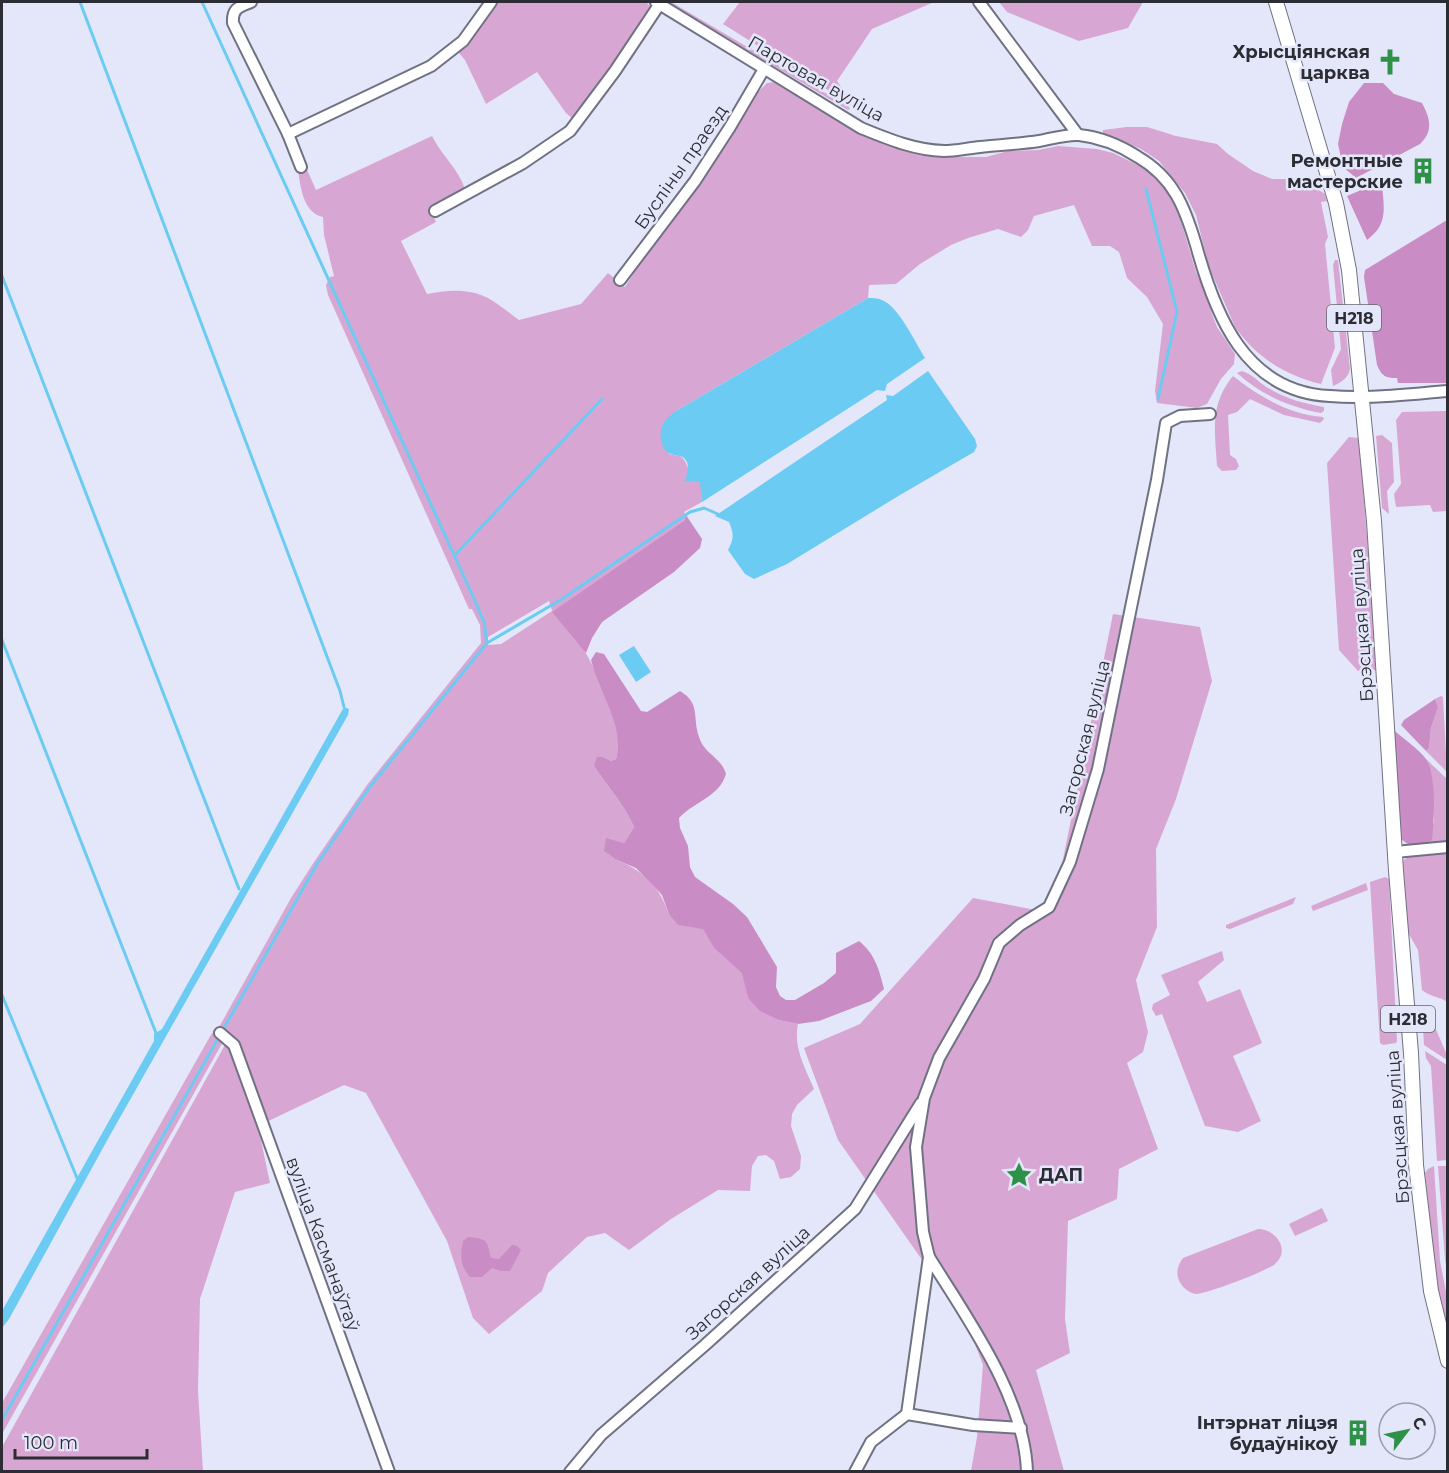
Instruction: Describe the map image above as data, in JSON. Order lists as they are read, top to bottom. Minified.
{"streets":{"main road":["Н218","Брэсцкая вуліца"],"street":["Партовая вуліца","Бусліны праезд","Загорская вуліца","вуліца Касманаўтаў"]},"crossings":[["Партовая вуліца","Бусліны праезд"]],"places":{"church":["Хрысціянская царква"],"building":["Ремонтные мастерские","Інтэрнат ліцэя будаўнікоў"],"place":["ДАП"]},"scale_bar":"100 m","north":"top right"}
